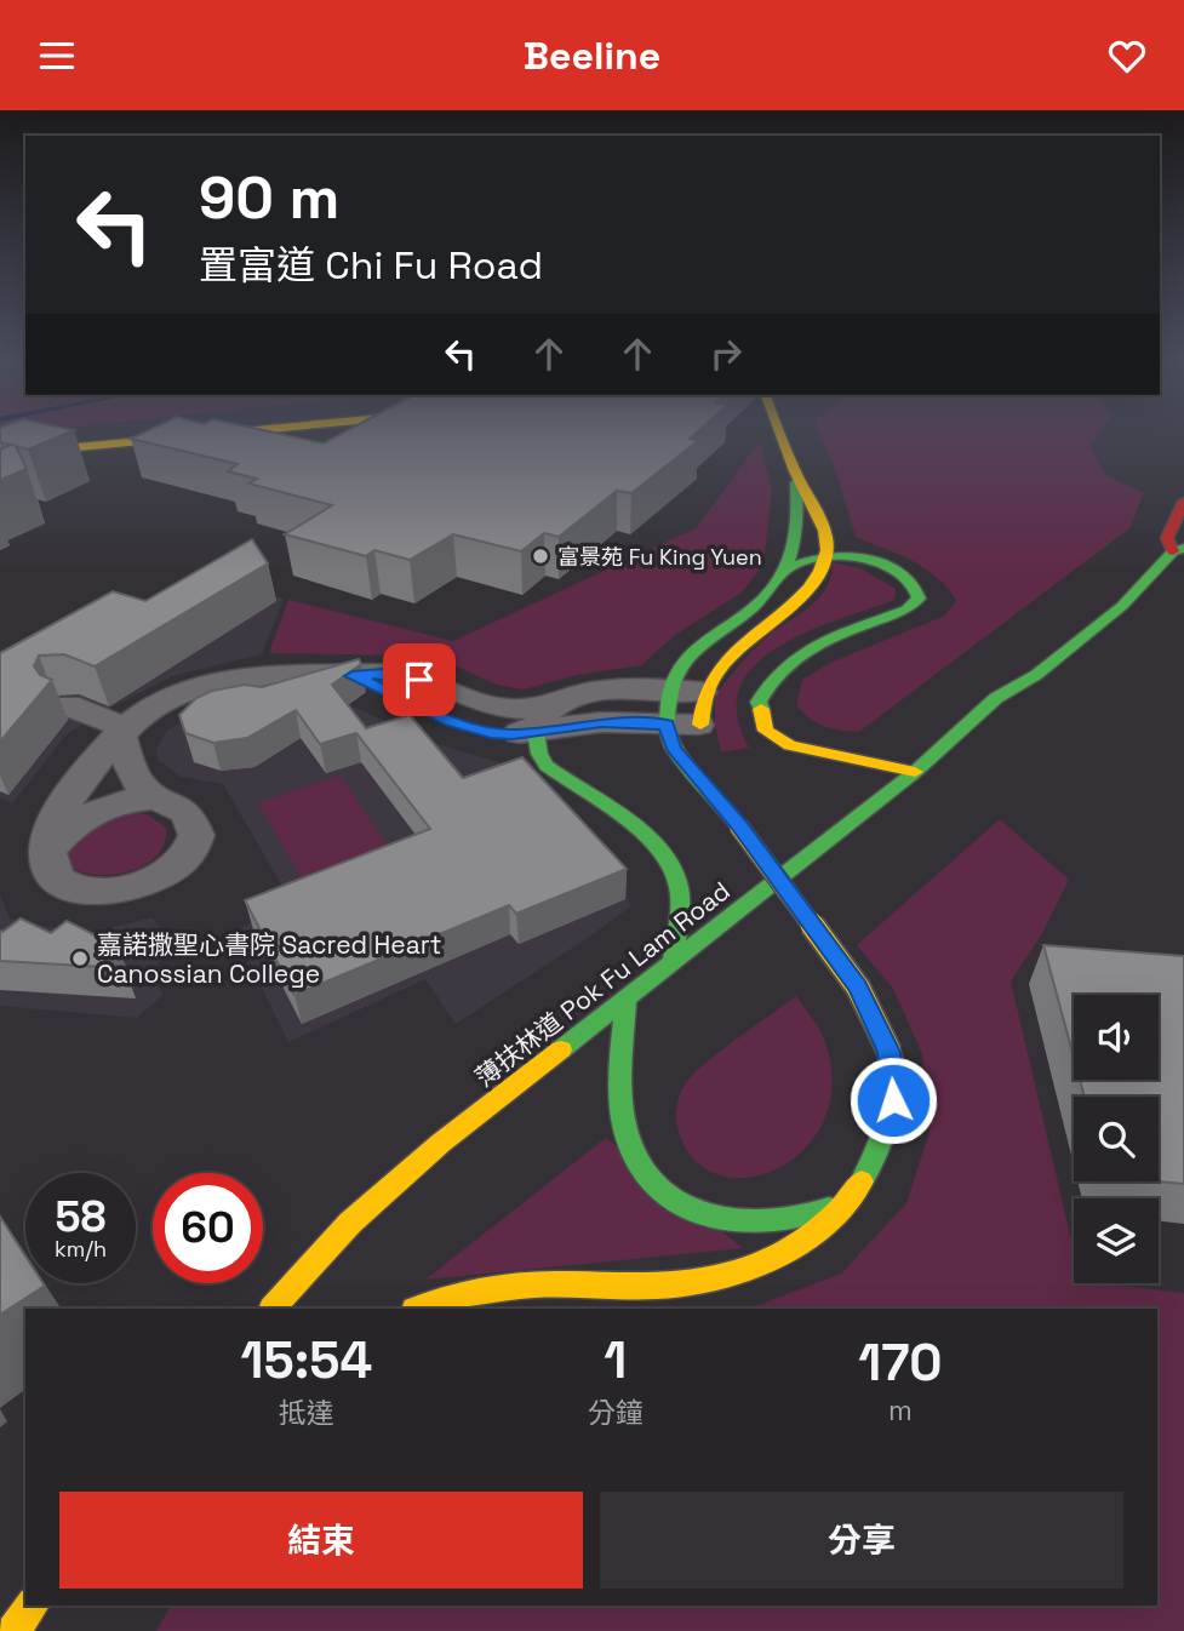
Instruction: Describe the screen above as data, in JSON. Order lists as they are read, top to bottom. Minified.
{"streets":{"main road":["薄扶林道 Pok Fu Lam Road"]},"places":["富景苑 Fu King Yuen","嘉諾撒聖心書院 Sacred Heart Canossian College"],"page":{"header":"Beeline","turn":["90 m","置富道 Chi Fu Road"],"speed":"58 km/h","limit":"60","eta":["15:54","抵達","1","分鐘","170","m"],"buttons":["結束","分享"]}}
